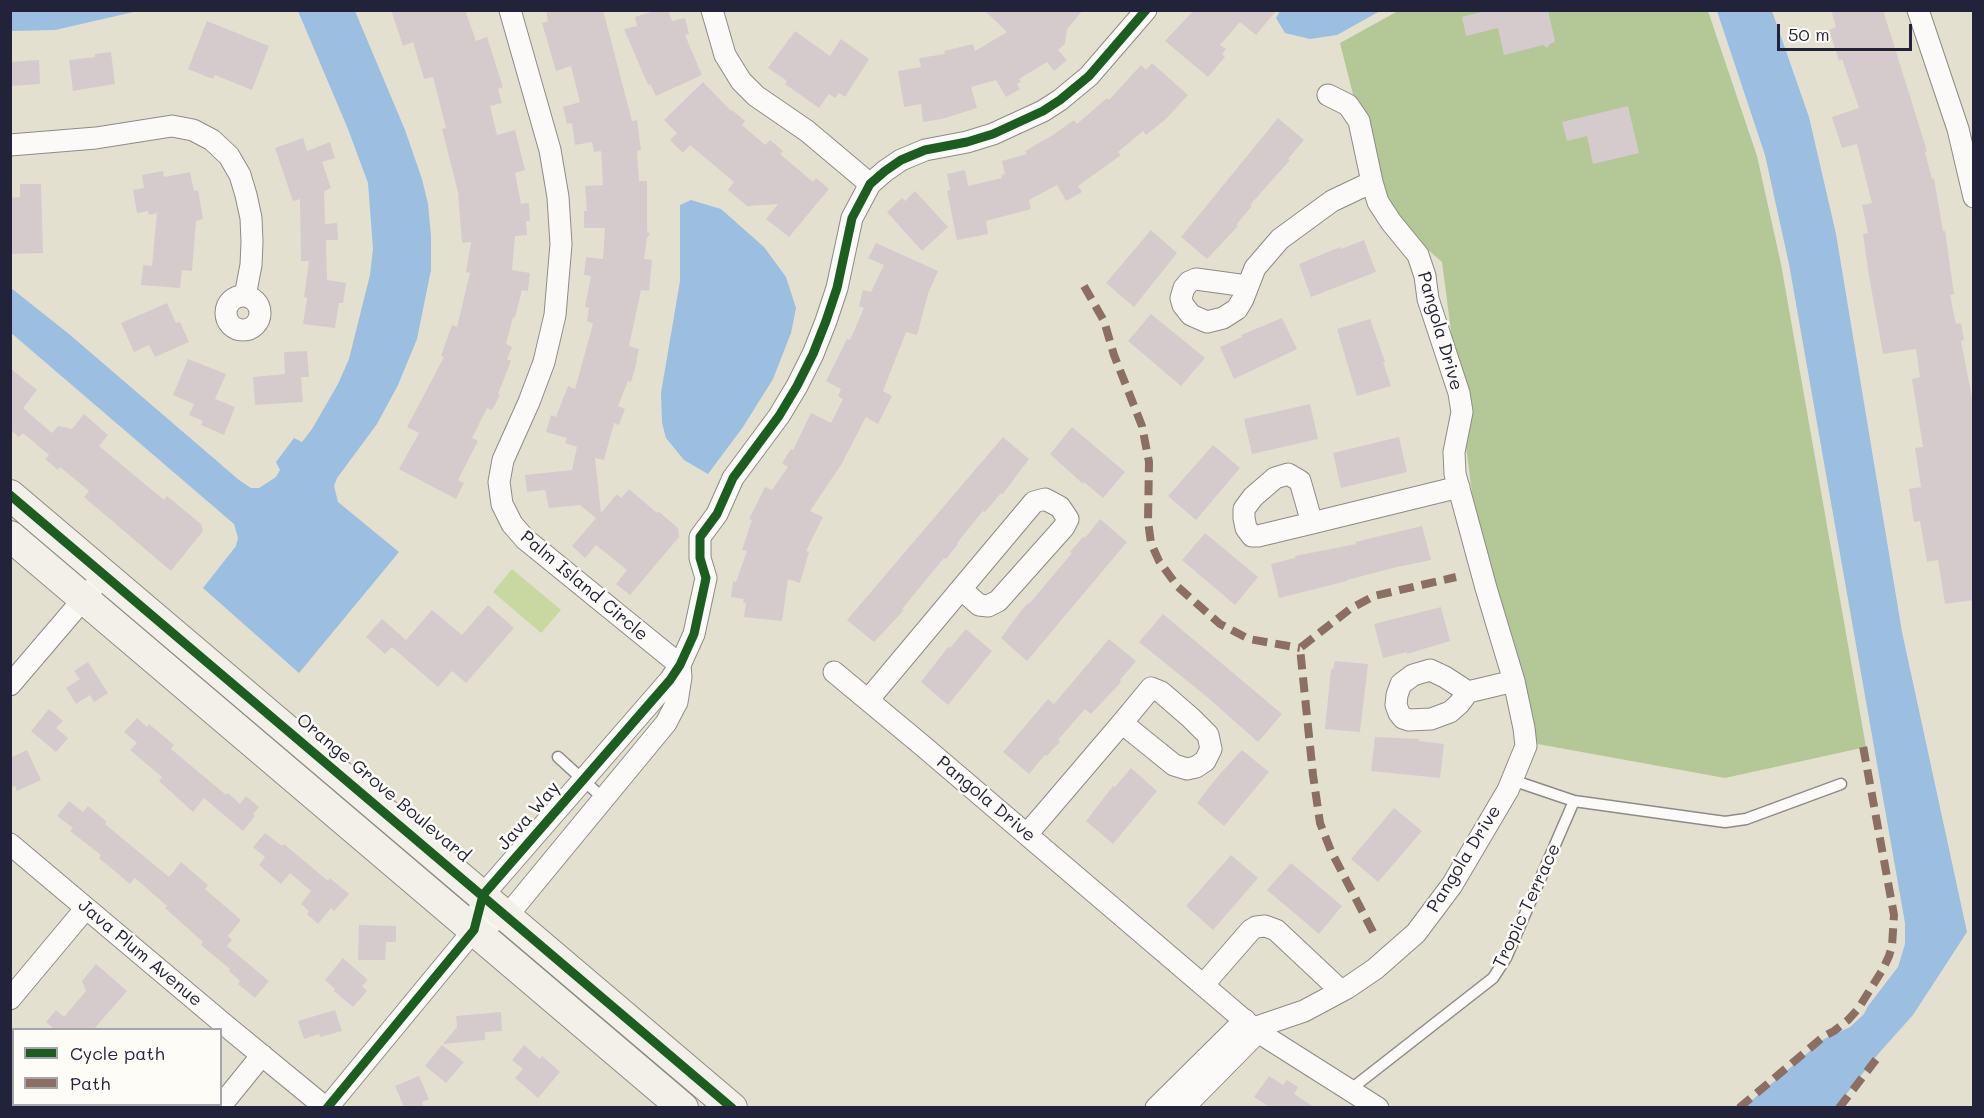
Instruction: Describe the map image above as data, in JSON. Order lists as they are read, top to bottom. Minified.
{"streets":{"street":["Pangola Drive","Palm Island Circle","Orange Grove Boulevard","Java Way","Java Plum Avenue"],"lane":["Tropic Terrace"]},"crossings":[["Palm Island Circle","Java Way"],["Orange Grove Boulevard","Java Way"],["Java Way","Java Plum Avenue"]],"legend":["Cycle path","Path"],"scale_bar":"50 m"}
